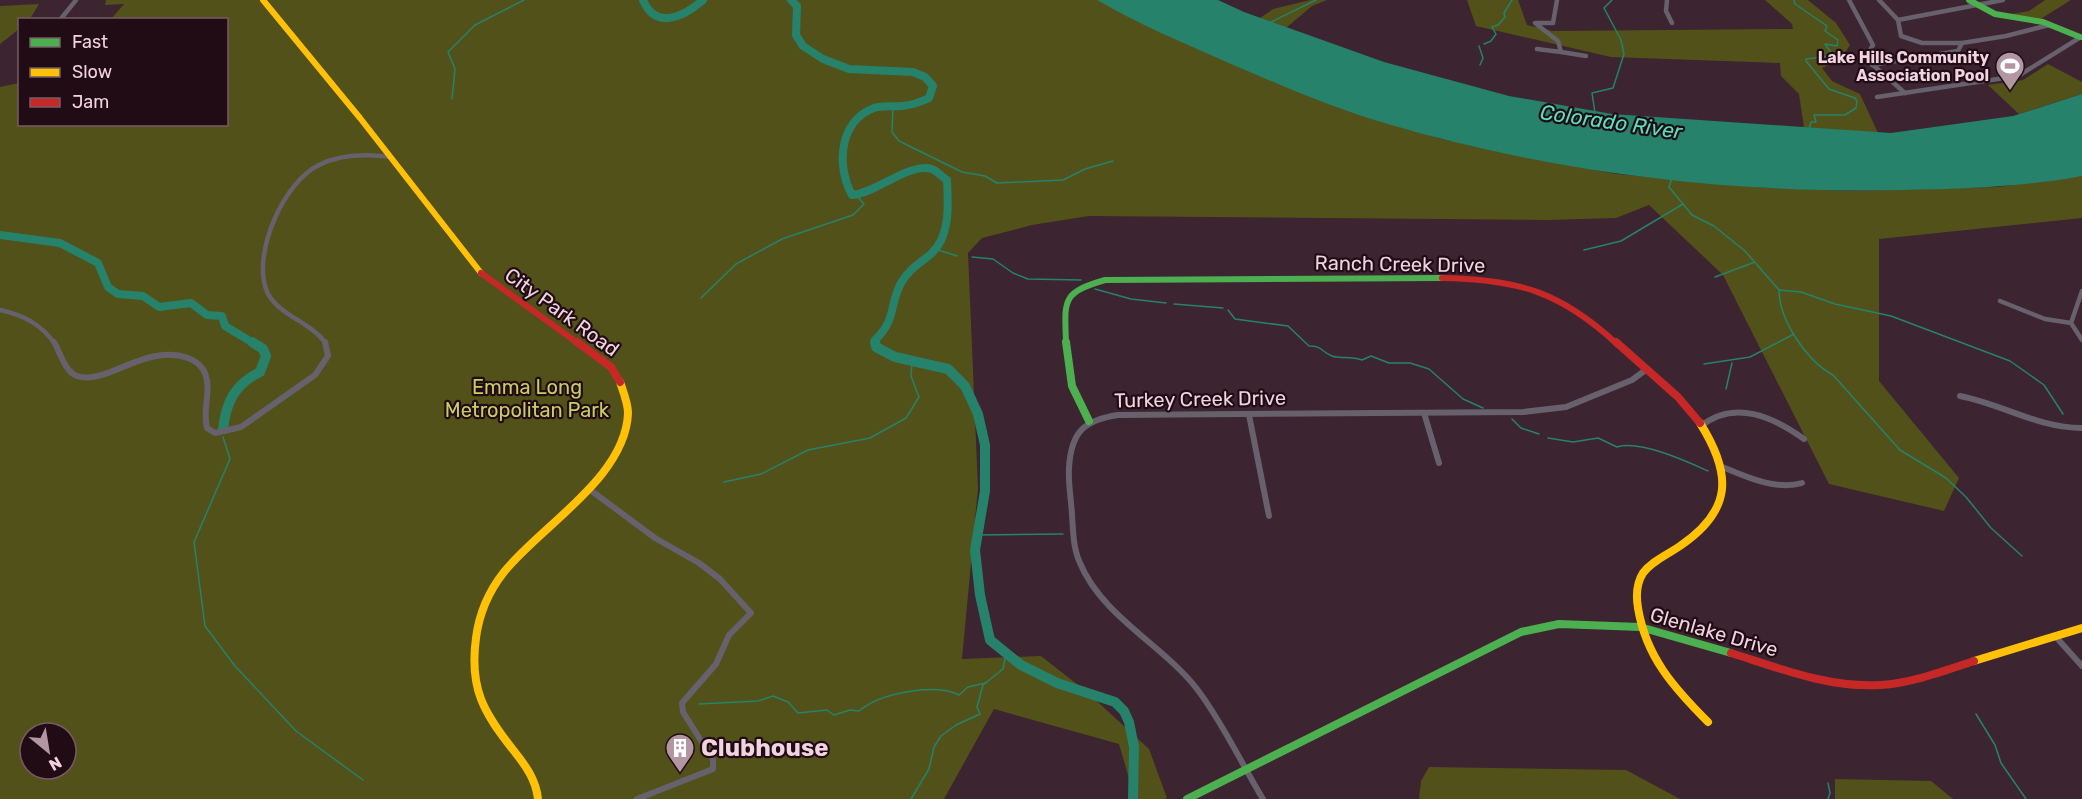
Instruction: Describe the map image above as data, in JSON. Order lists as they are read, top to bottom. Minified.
{"streets":{"street":["Ranch Creek Drive","City Park Road","Turkey Creek Drive","Glenlake Drive"]},"crossings":[["Ranch Creek Drive","Turkey Creek Drive"],["Ranch Creek Drive","Glenlake Drive"],["Turkey Creek Drive","Glenlake Drive"]],"water":["Colorado River"],"parks":["Emma Long Metropolitan Park"],"places":{"sports":["Lake Hills Community Association Pool"],"building":["Clubhouse"]},"legend":["Fast","Slow","Jam"],"north":"bottom right"}
